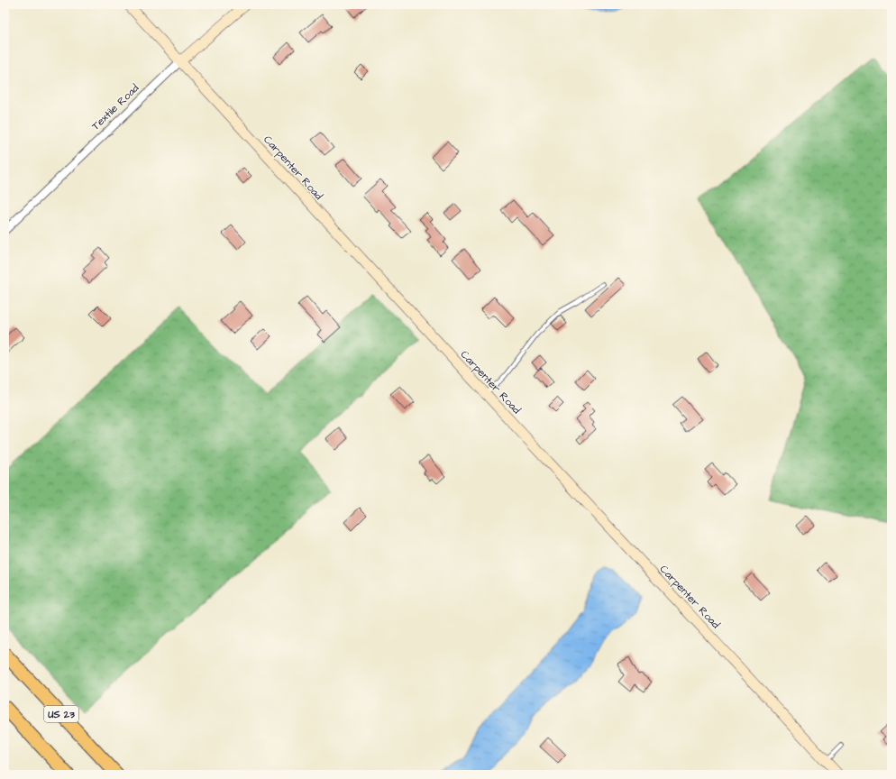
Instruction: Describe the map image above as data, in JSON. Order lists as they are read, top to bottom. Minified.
{"streets":{"highway":["US 23"],"main road":["Textile Road","Carpenter Road"]},"crossings":[["Textile Road","Carpenter Road"]]}
